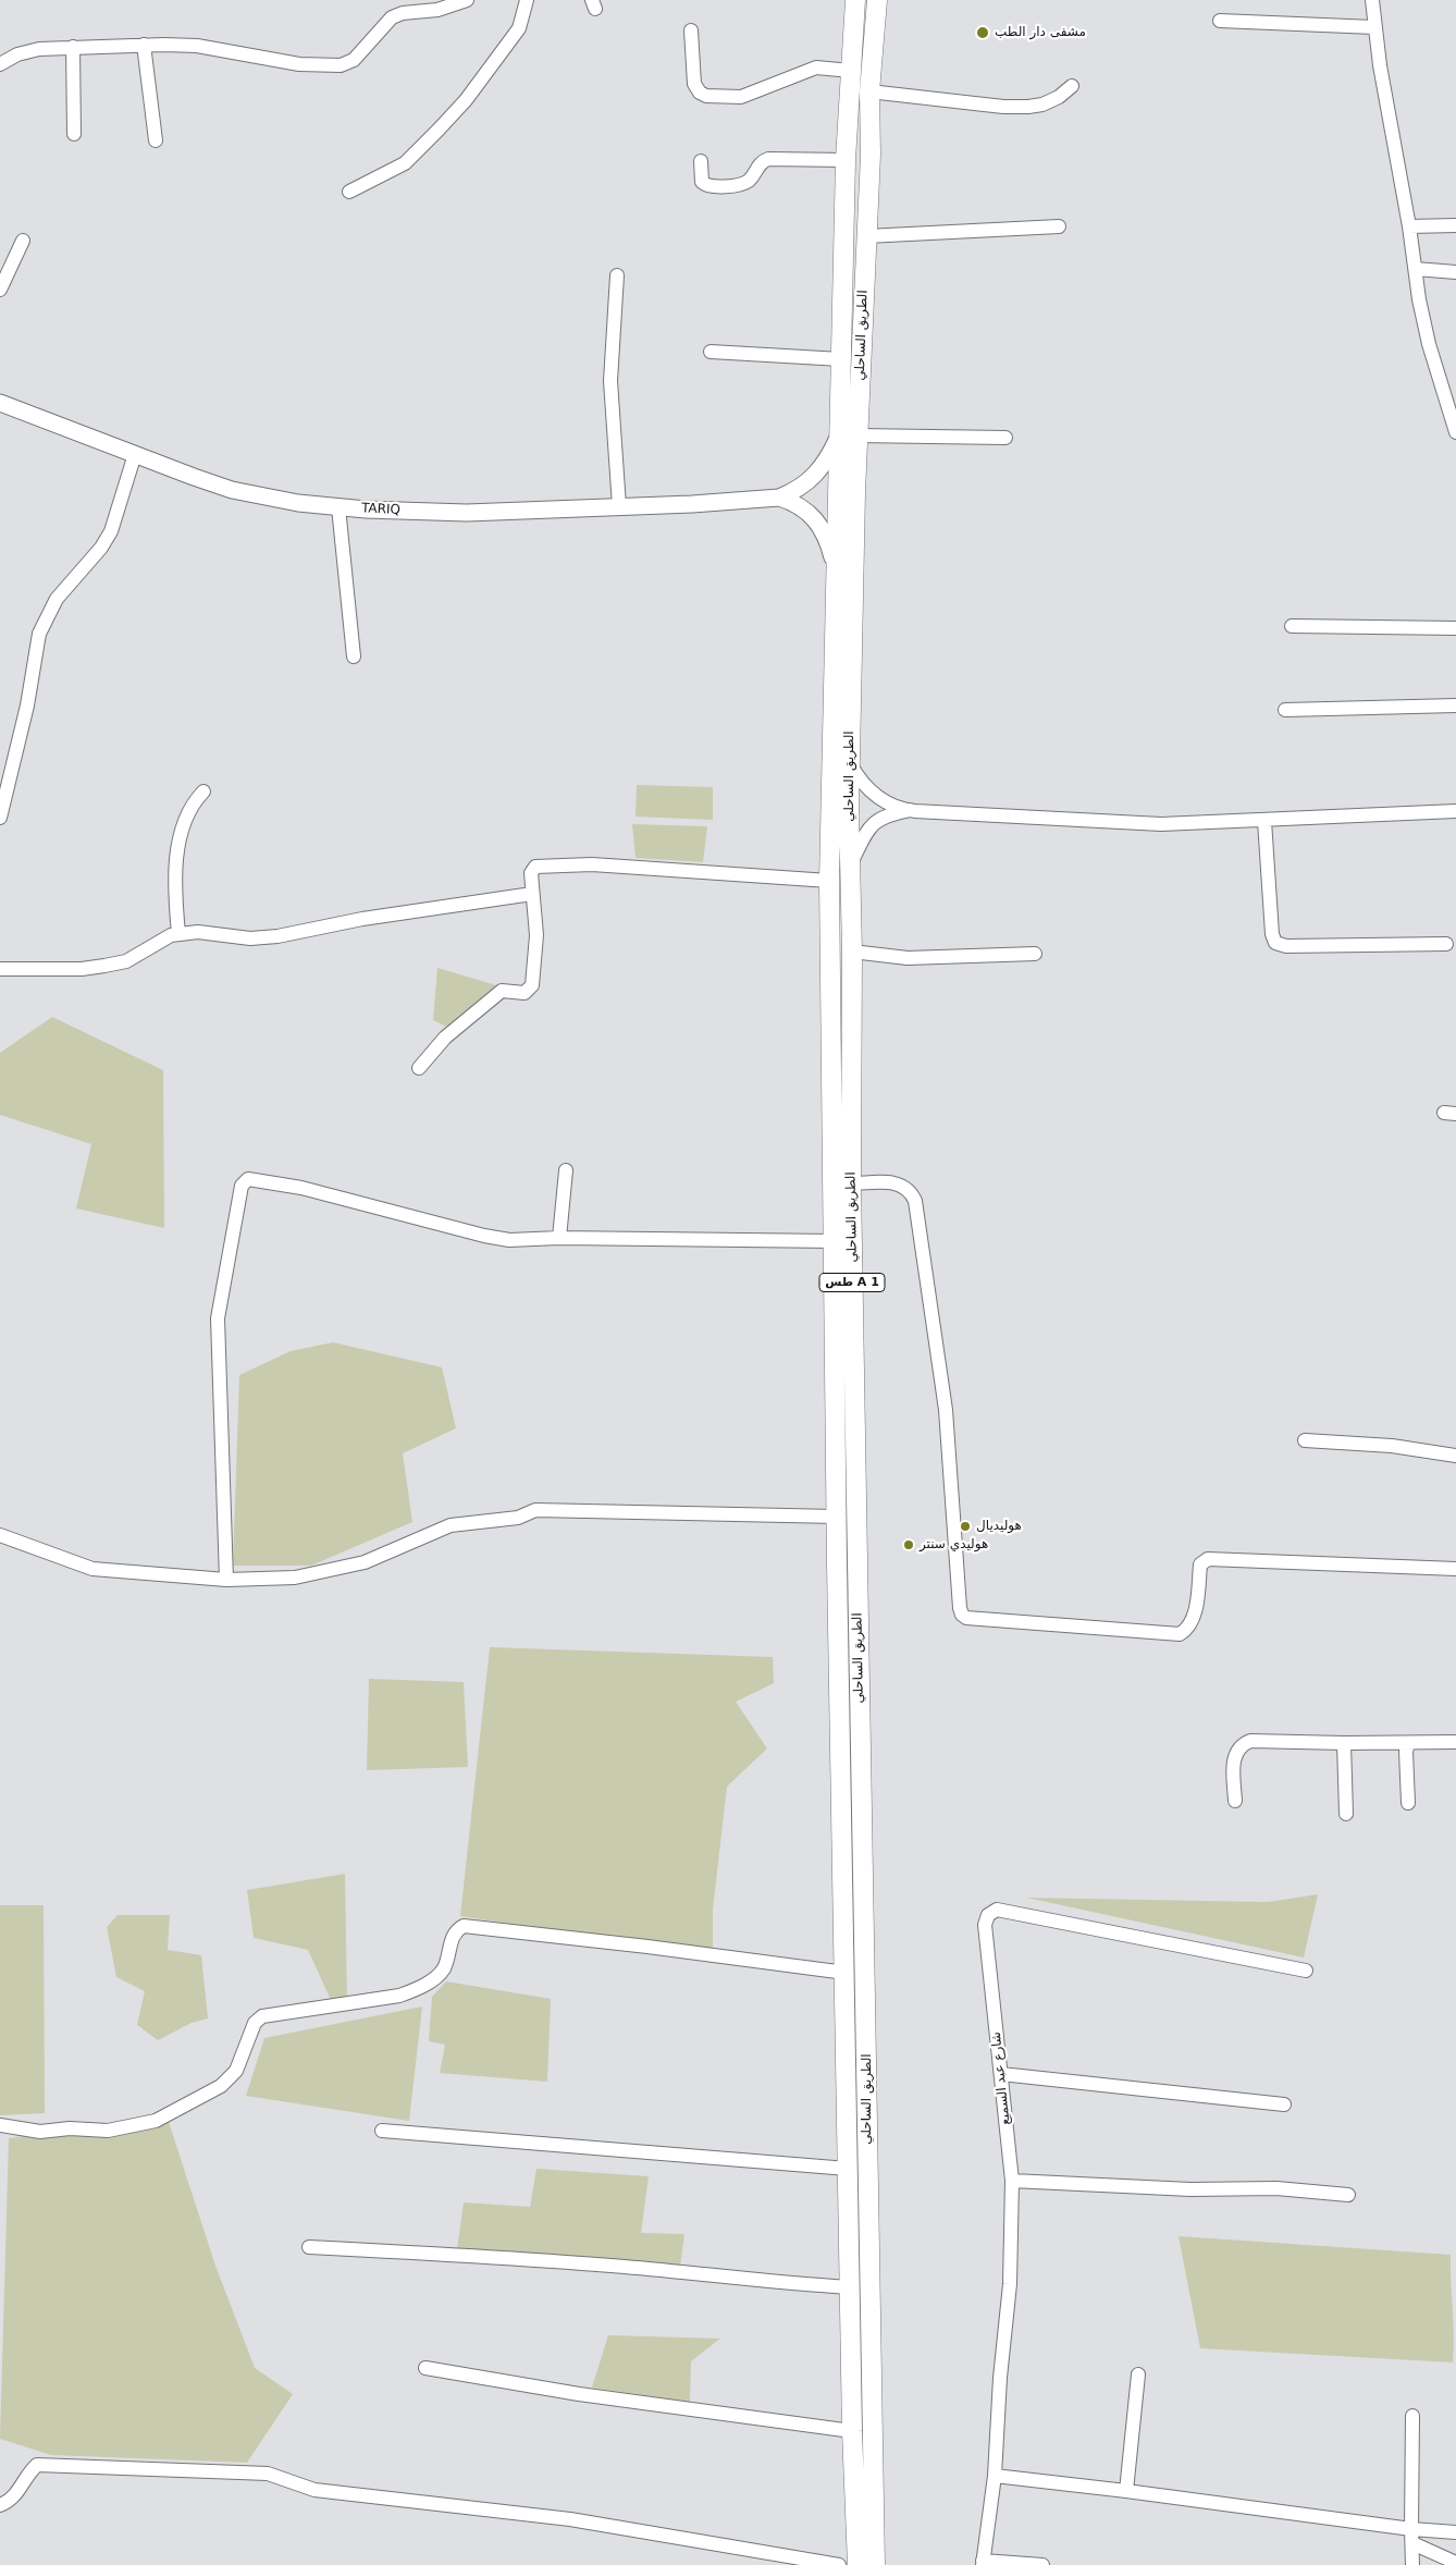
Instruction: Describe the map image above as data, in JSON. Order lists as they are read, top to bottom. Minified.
{"streets":{"highway":["الطريق الساحلي","طس A 1"],"main road":["TARIQ"],"street":["شارع عبد السميع"]},"places":["مشفى دار الطب","هوليديال","هوليدي سنتر"]}
